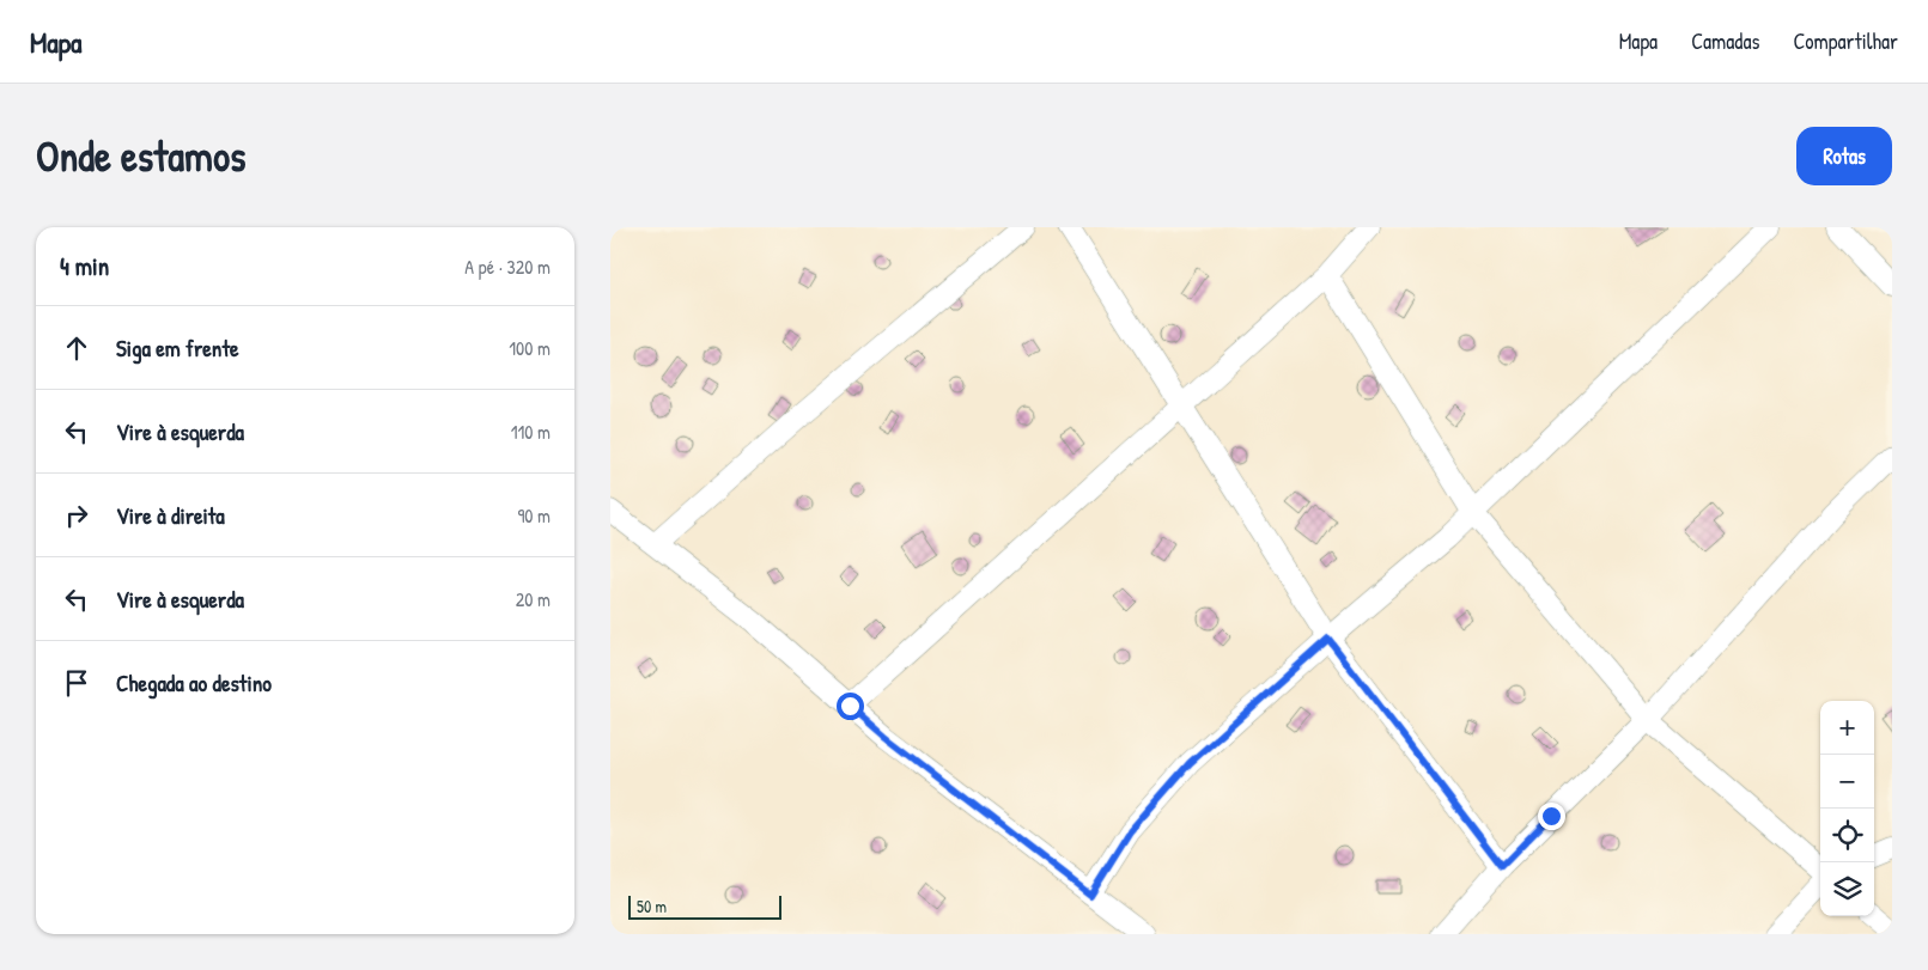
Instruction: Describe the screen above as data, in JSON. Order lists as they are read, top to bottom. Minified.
{"scale_bar":"50 m","page":{"header":"Mapa","nav":["Mapa","Camadas","Compartilhar"],"buttons":"Rotas","title":"Onde estamos","heading":["4 min","A pé · 320 m"],"list":[["Siga em frente","100 m"],["Vire à esquerda","110 m"],["Vire à direita","90 m"],["Vire à esquerda","20 m"],"Chegada ao destino"],"map_buttons":["+","−"],"scale":"50 m"}}
